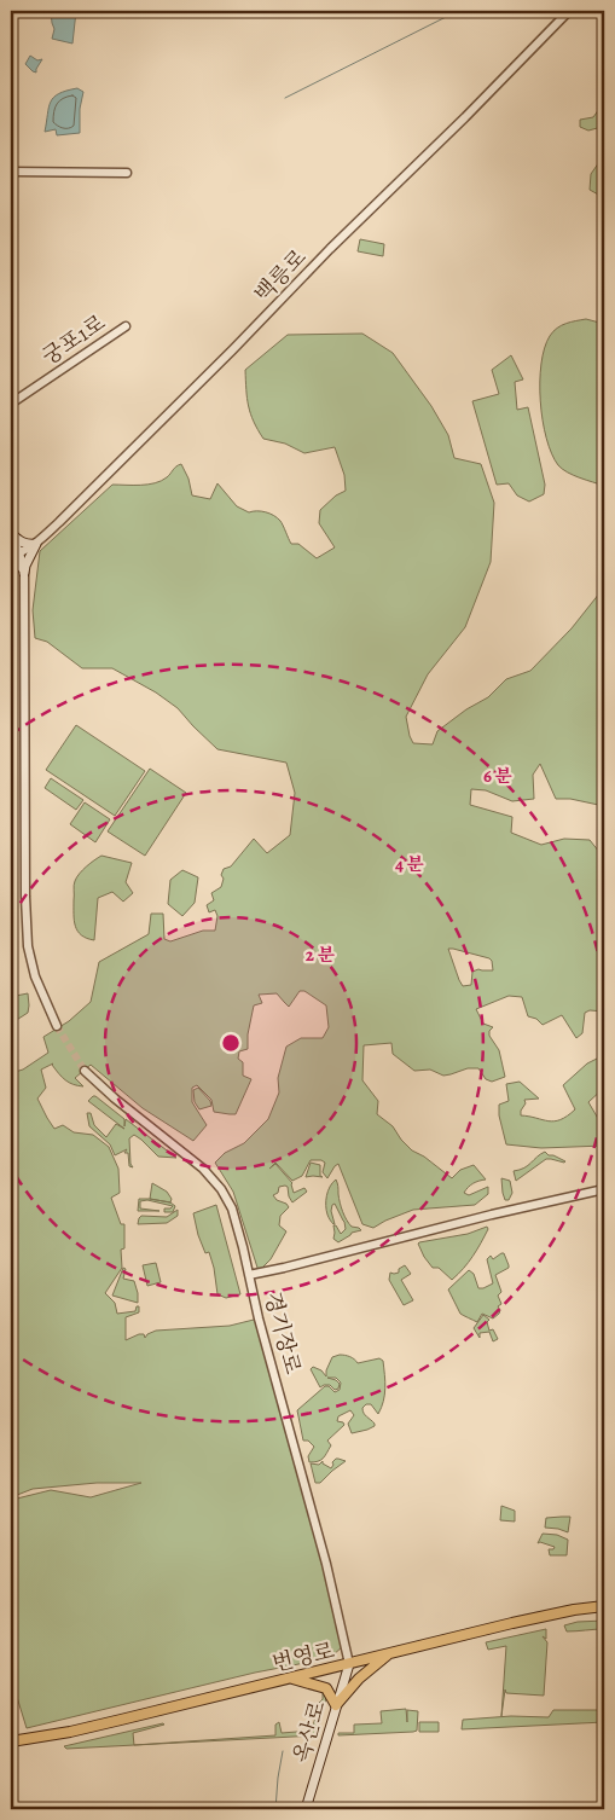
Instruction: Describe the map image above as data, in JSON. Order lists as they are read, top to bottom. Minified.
{"streets":{"main road":["번영로","옥산로"],"street":["백릉로","궁포1로","경기장로"]},"crossings":[["경기장로","번영로"],["경기장로","옥산로"],["번영로","옥산로"]],"rings":["6 분","4 분","2 분"]}
